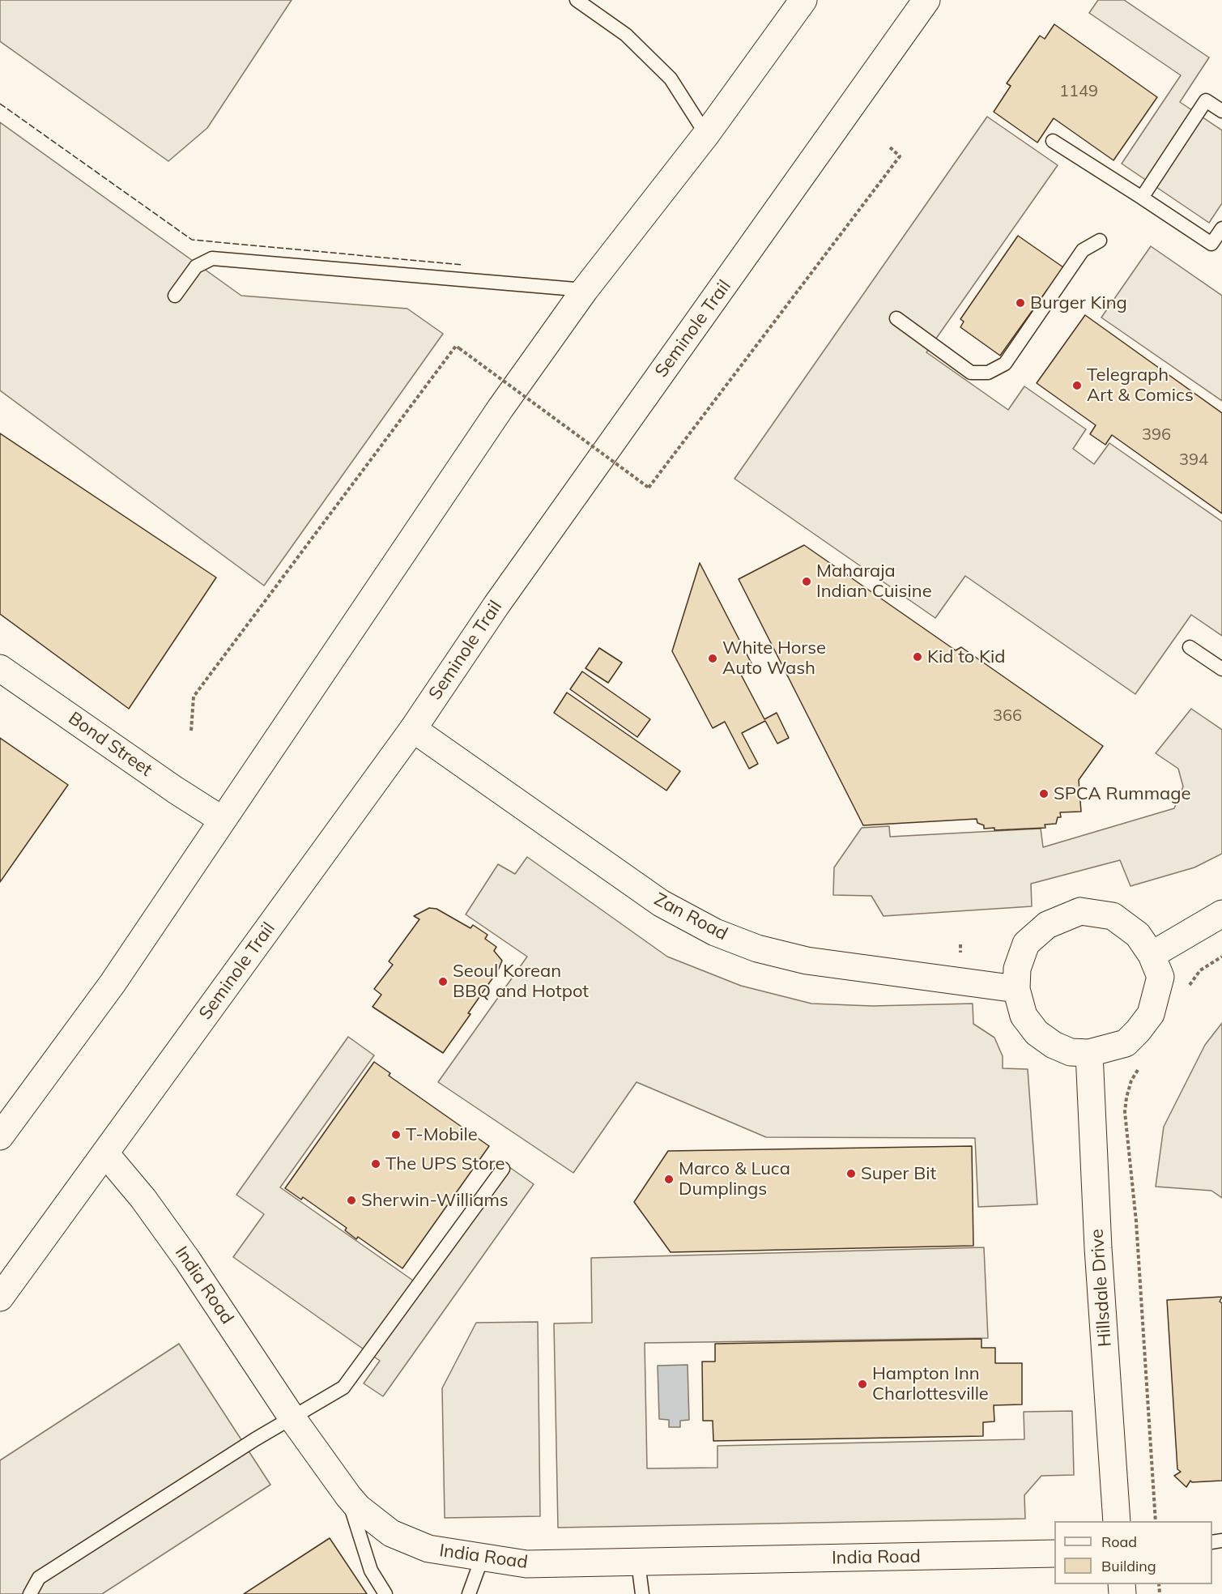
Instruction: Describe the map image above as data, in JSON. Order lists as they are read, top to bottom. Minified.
{"streets":{"main road":["Seminole Trail","Bond Street","Zan Road","India Road","Hillsdale Drive"]},"crossings":[["Seminole Trail","Zan Road"],["Seminole Trail","India Road"],["Zan Road","Hillsdale Drive"]],"places":["Burger King","Telegraph Art & Comics","Maharaja Indian Cuisine","Kid to Kid","White Horse Auto Wash","SPCA Rummage","Seoul Korean BBQ and Hotpot","T-Mobile","The UPS Store","Super Bit","Marco & Luca Dumplings","Sherwin-Williams","Hampton Inn Charlottesville"],"house_numbers":["1149","396","394","366"],"legend":["Road","Building"]}
